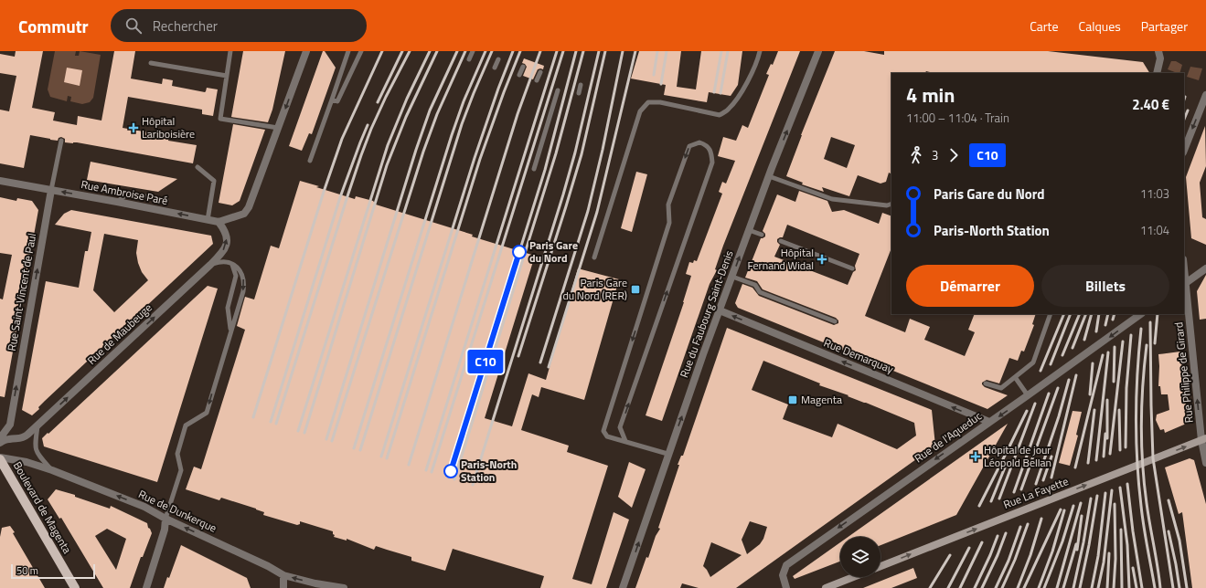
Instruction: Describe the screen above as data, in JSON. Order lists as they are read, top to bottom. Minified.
{"streets":{"main road":["Rue La Fayette","Boulevard de Magenta"],"street":["Rue Ambroise Paré","Rue Saint-Vincent de Paul","Rue du Faubourg Saint-Denis","Rue de Maubeuge","Rue Demarquay","Rue Philippe de Girard","Rue de l'Aqueduc","Rue de Dunkerque"]},"crossings":[["Rue Ambroise Paré","Rue Saint-Vincent de Paul"],["Rue Ambroise Paré","Rue de Maubeuge"],["Rue du Faubourg Saint-Denis","Rue Demarquay"],["Rue Demarquay","Rue de l'Aqueduc"],["Rue Philippe de Girard","Rue La Fayette"],["Boulevard de Magenta","Rue de Dunkerque"]],"one_way":["Rue Ambroise Paré","Rue Saint-Vincent de Paul","Rue du Faubourg Saint-Denis","Rue de Maubeuge","Rue Demarquay","Rue Philippe de Girard","Rue de l'Aqueduc","Rue La Fayette","Rue de Dunkerque"],"places":{"health":["Hôpital Lariboisière","Hôpital Fernand Widal","Hôpital de jour Léopold Bellan"],"other":["Paris Gare du Nord","Paris-North Station"],"transit":["Paris Gare du Nord (RER)","Magenta"]},"scale_bar":"50 m","page":{"header":"Commutr","search":"Rechercher","nav":["Carte","Calques","Partager"],"on_map":"C10","heading":["4 min","11:00 – 11:04 · Train","2.40 €"],"legs":["3","C10"],"list":[{"name":"Paris Gare du Nord","value":"11:03"},{"name":"Paris-North Station","value":"11:04"}],"buttons":["Démarrer","Billets"],"scale":"50 m"}}
